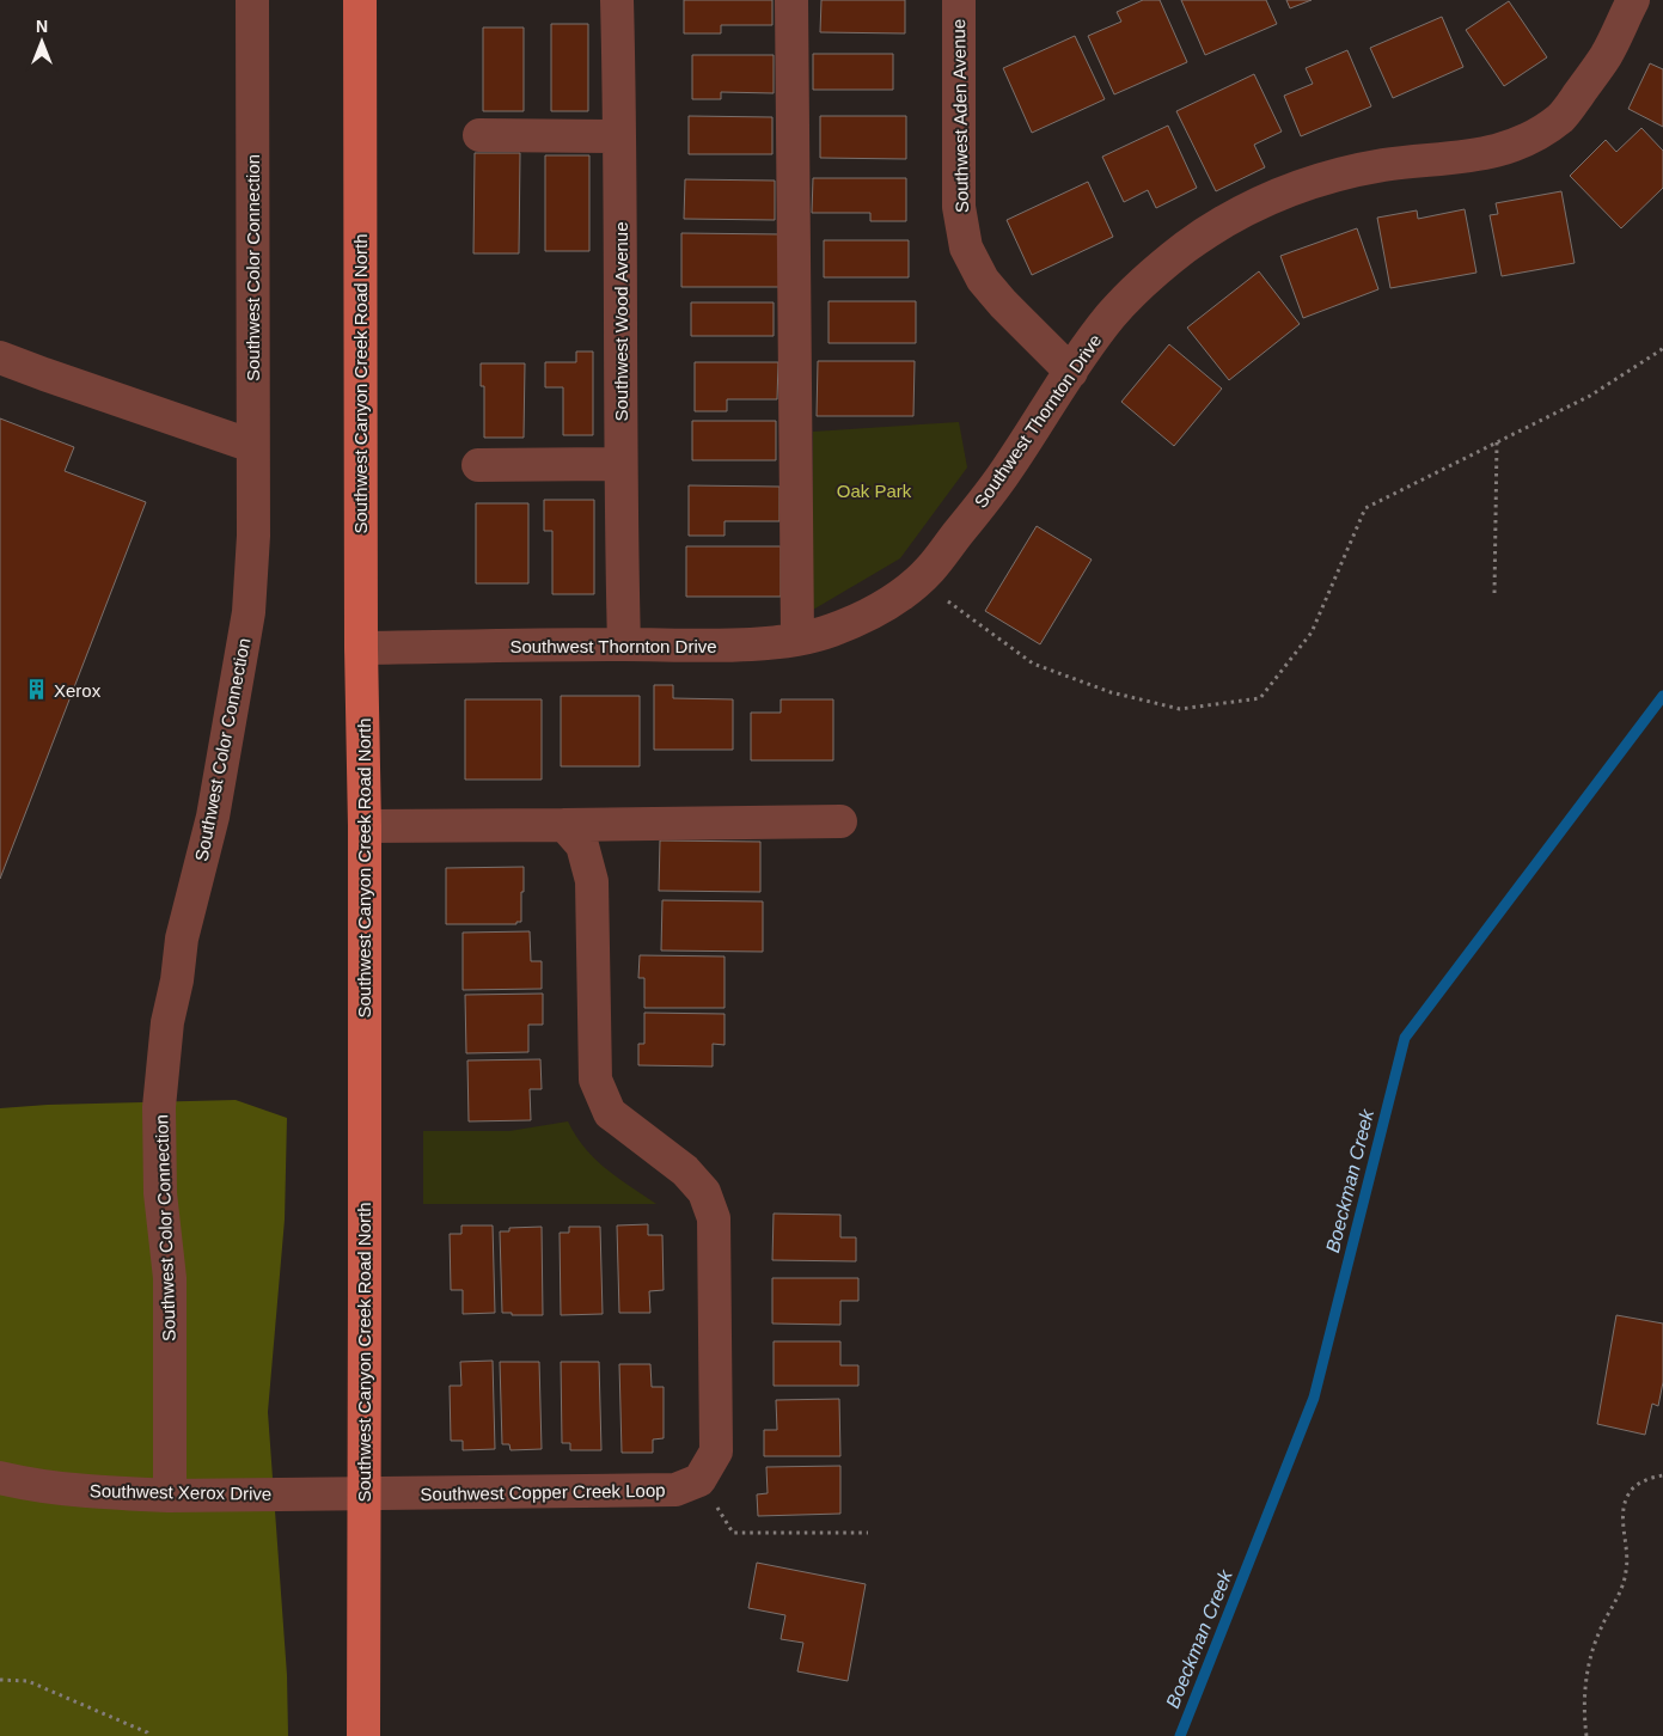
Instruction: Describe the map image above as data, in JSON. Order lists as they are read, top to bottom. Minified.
{"streets":{"main road":["Southwest Canyon Creek Road North"],"street":["Southwest Aden Avenue","Southwest Color Connection","Southwest Wood Avenue","Southwest Thornton Drive","Southwest Xerox Drive","Southwest Copper Creek Loop"]},"crossings":[["Southwest Aden Avenue","Southwest Thornton Drive"],["Southwest Color Connection","Southwest Xerox Drive"],["Southwest Wood Avenue","Southwest Thornton Drive"],["Southwest Canyon Creek Road North","Southwest Thornton Drive"],["Southwest Canyon Creek Road North","Southwest Xerox Drive"],["Southwest Canyon Creek Road North","Southwest Copper Creek Loop"],["Southwest Xerox Drive","Southwest Copper Creek Loop"]],"water":["Boeckman Creek"],"parks":["Oak Park"],"places":{"building":["Xerox"]},"north":"top"}
